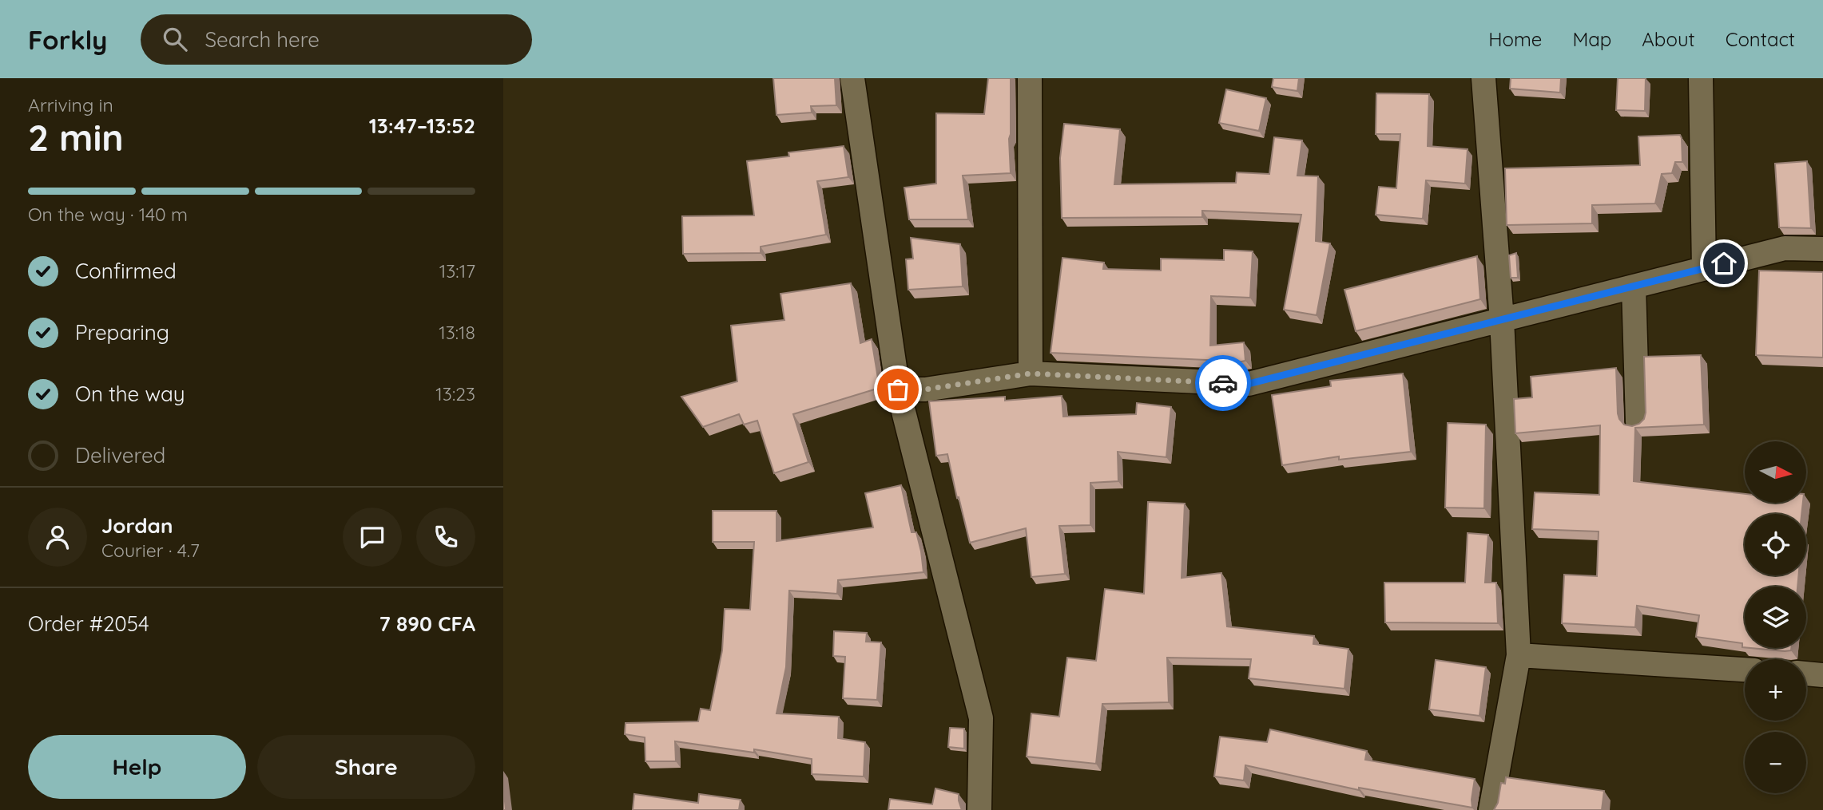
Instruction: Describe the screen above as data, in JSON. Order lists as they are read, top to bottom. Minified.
{"north":"right","page":{"header":"Forkly","search":"Search here","nav":["Home","Map","About","Contact"],"heading":["2 min","Arriving in","13:47–13:52"],"panel":["Jordan","Courier · 4.7","Order #2054","7 890 CFA"],"bar":"On the way · 140 m","list":[["Confirmed","13:17"],["Preparing","13:18"],["On the way","13:23"],"Delivered"],"map_buttons":["+","−"],"buttons":["Help","Share"]}}
